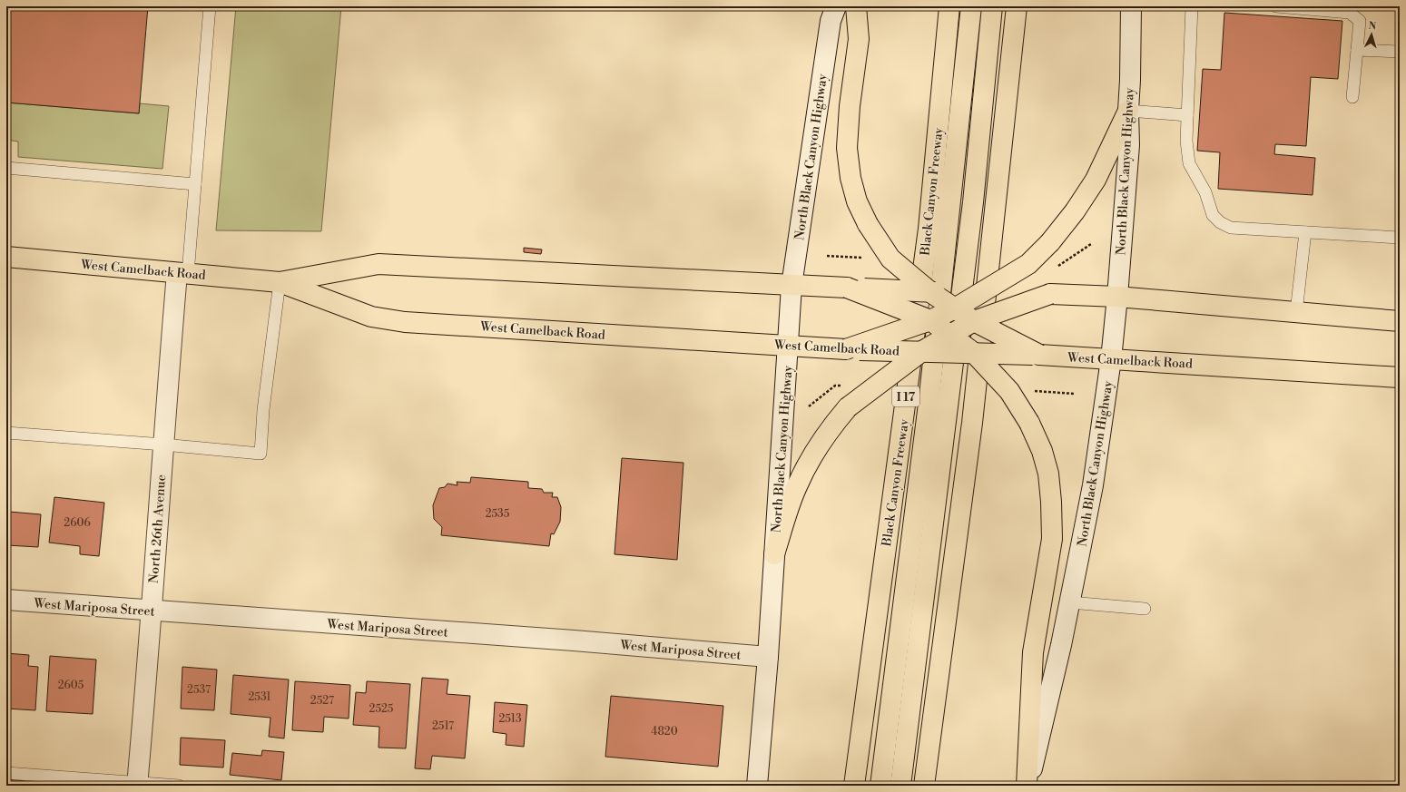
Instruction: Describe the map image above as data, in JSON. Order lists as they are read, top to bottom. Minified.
{"streets":{"main road":["North Black Canyon Highway","Black Canyon Freeway","West Camelback Road","I 17","North 26th Avenue","West Mariposa Street"]},"crossings":[["North Black Canyon Highway","West Camelback Road"],["North Black Canyon Highway","West Mariposa Street"],["West Camelback Road","North 26th Avenue"],["North 26th Avenue","West Mariposa Street"]],"house_numbers":["2535","2606","2605","2537","2531","2527","2525","2513","2517","4820"],"north":"top"}
